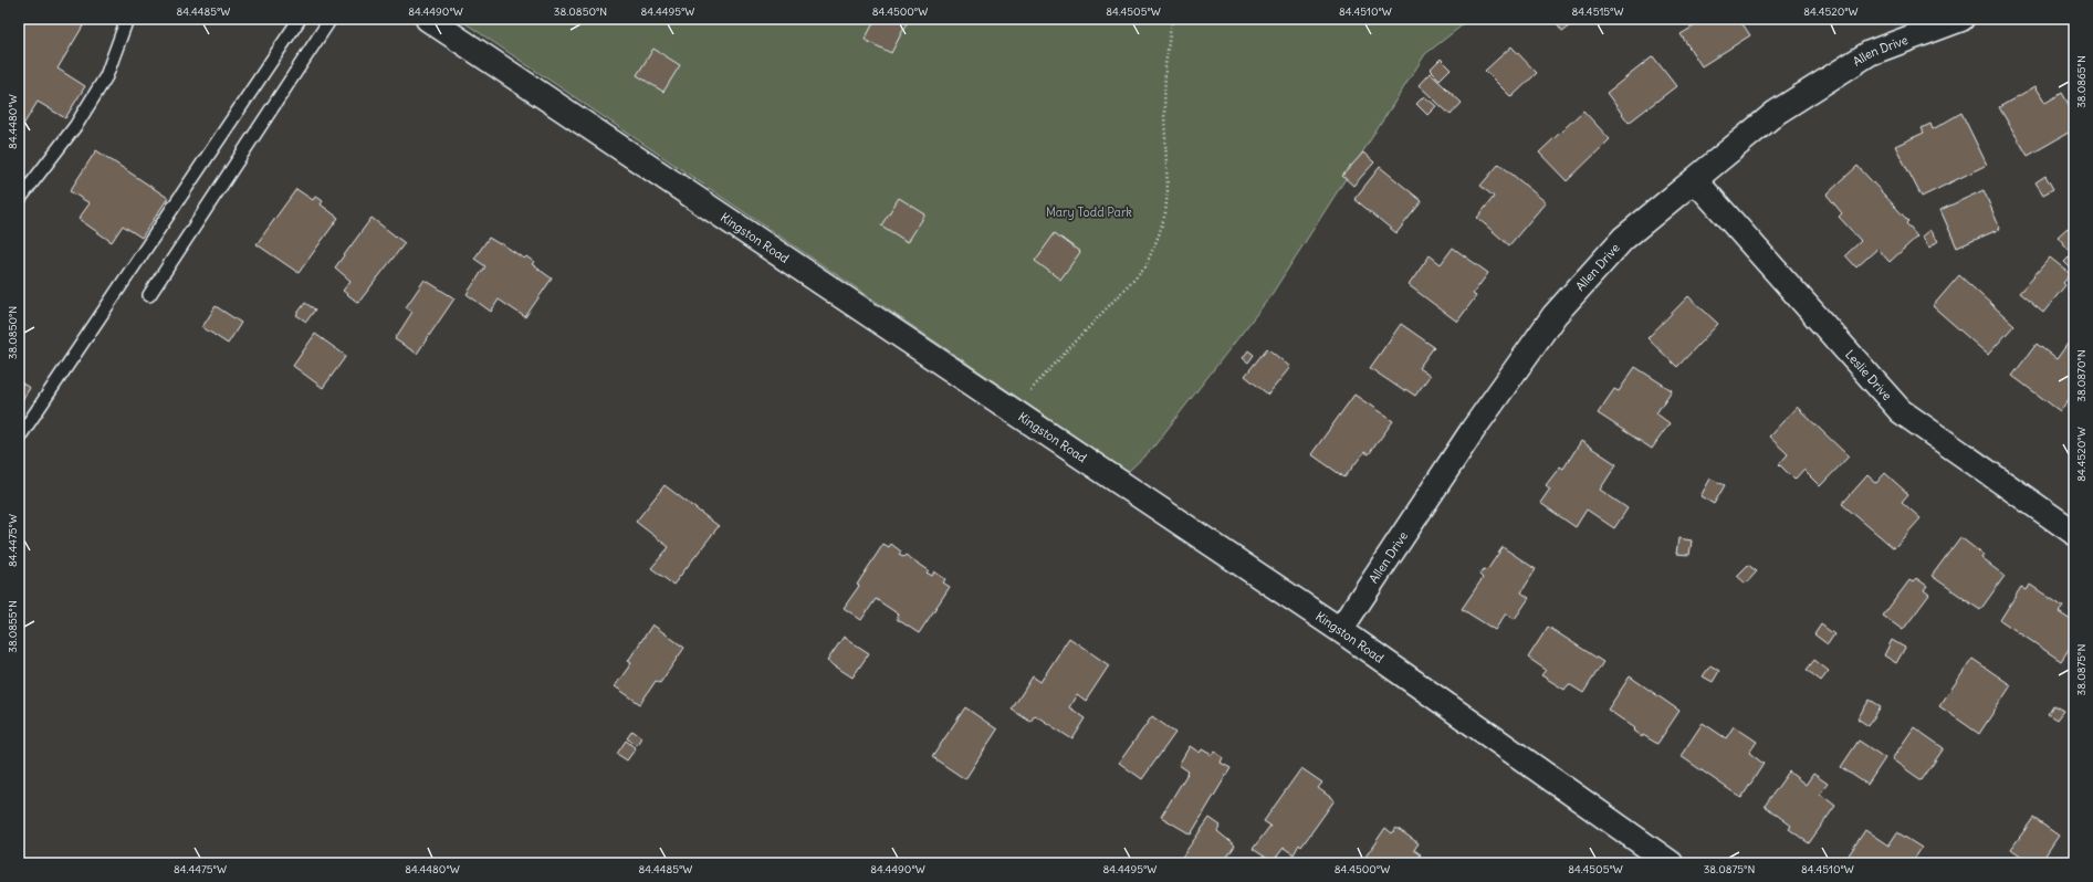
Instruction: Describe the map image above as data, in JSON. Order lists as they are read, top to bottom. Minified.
{"streets":{"street":["Allen Drive","Kingston Road","Leslie Drive"]},"crossings":[["Allen Drive","Kingston Road"],["Allen Drive","Leslie Drive"]],"parks":["Mary Todd Park"],"coordinates":["84.4485°W","84.4490°W","38.0850°N","84.4495°W","84.4500°W","84.4505°W","84.4510°W","84.4515°W","84.4520°W","38.0865°N","84.4480°W","38.0870°N","84.4475°W","38.0855°N","38.0875°N"]}
